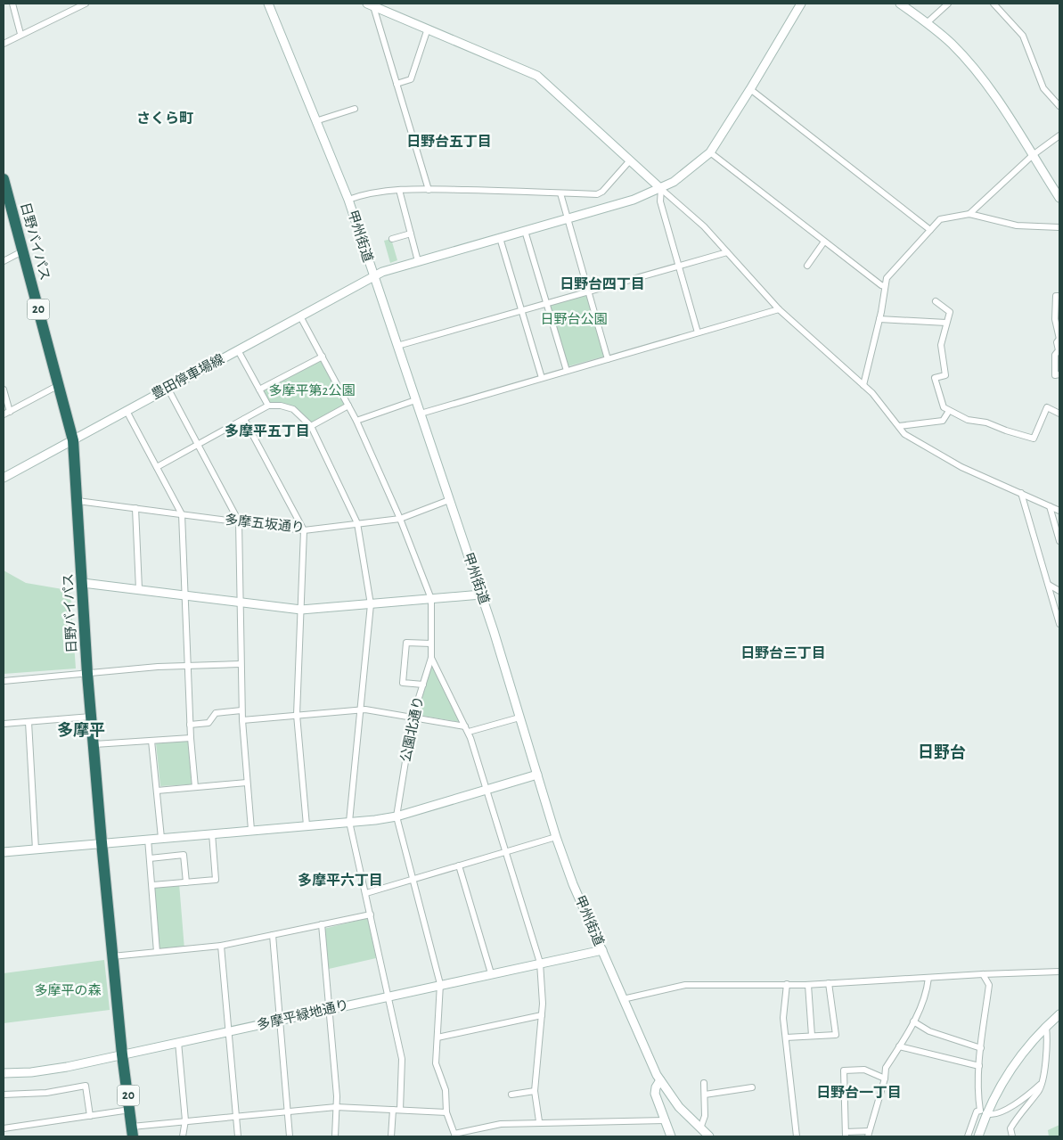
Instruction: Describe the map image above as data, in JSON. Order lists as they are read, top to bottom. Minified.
{"streets":{"highway":["日野バイパス","20"],"street":["甲州街道","豊田停車場線","多摩五坂通り","公園北通り","多摩平緑地通り"]},"crossings":[["甲州街道","豊田停車場線"],["甲州街道","多摩五坂通り"],["甲州街道","多摩平緑地通り"],["日野バイパス","豊田停車場線"],["日野バイパス","多摩五坂通り"],["日野バイパス","多摩平緑地通り"],["豊田停車場線","公園北通り"],["多摩五坂通り","公園北通り"],["公園北通り","多摩平緑地通り"]],"districts":["さくら町","日野台五丁目","日野台四丁目","多摩平五丁目","日野台三丁目","多摩平","日野台","多摩平六丁目","日野台一丁目"],"parks":["日野台公園","多摩平第2公園","多摩平の森"]}
